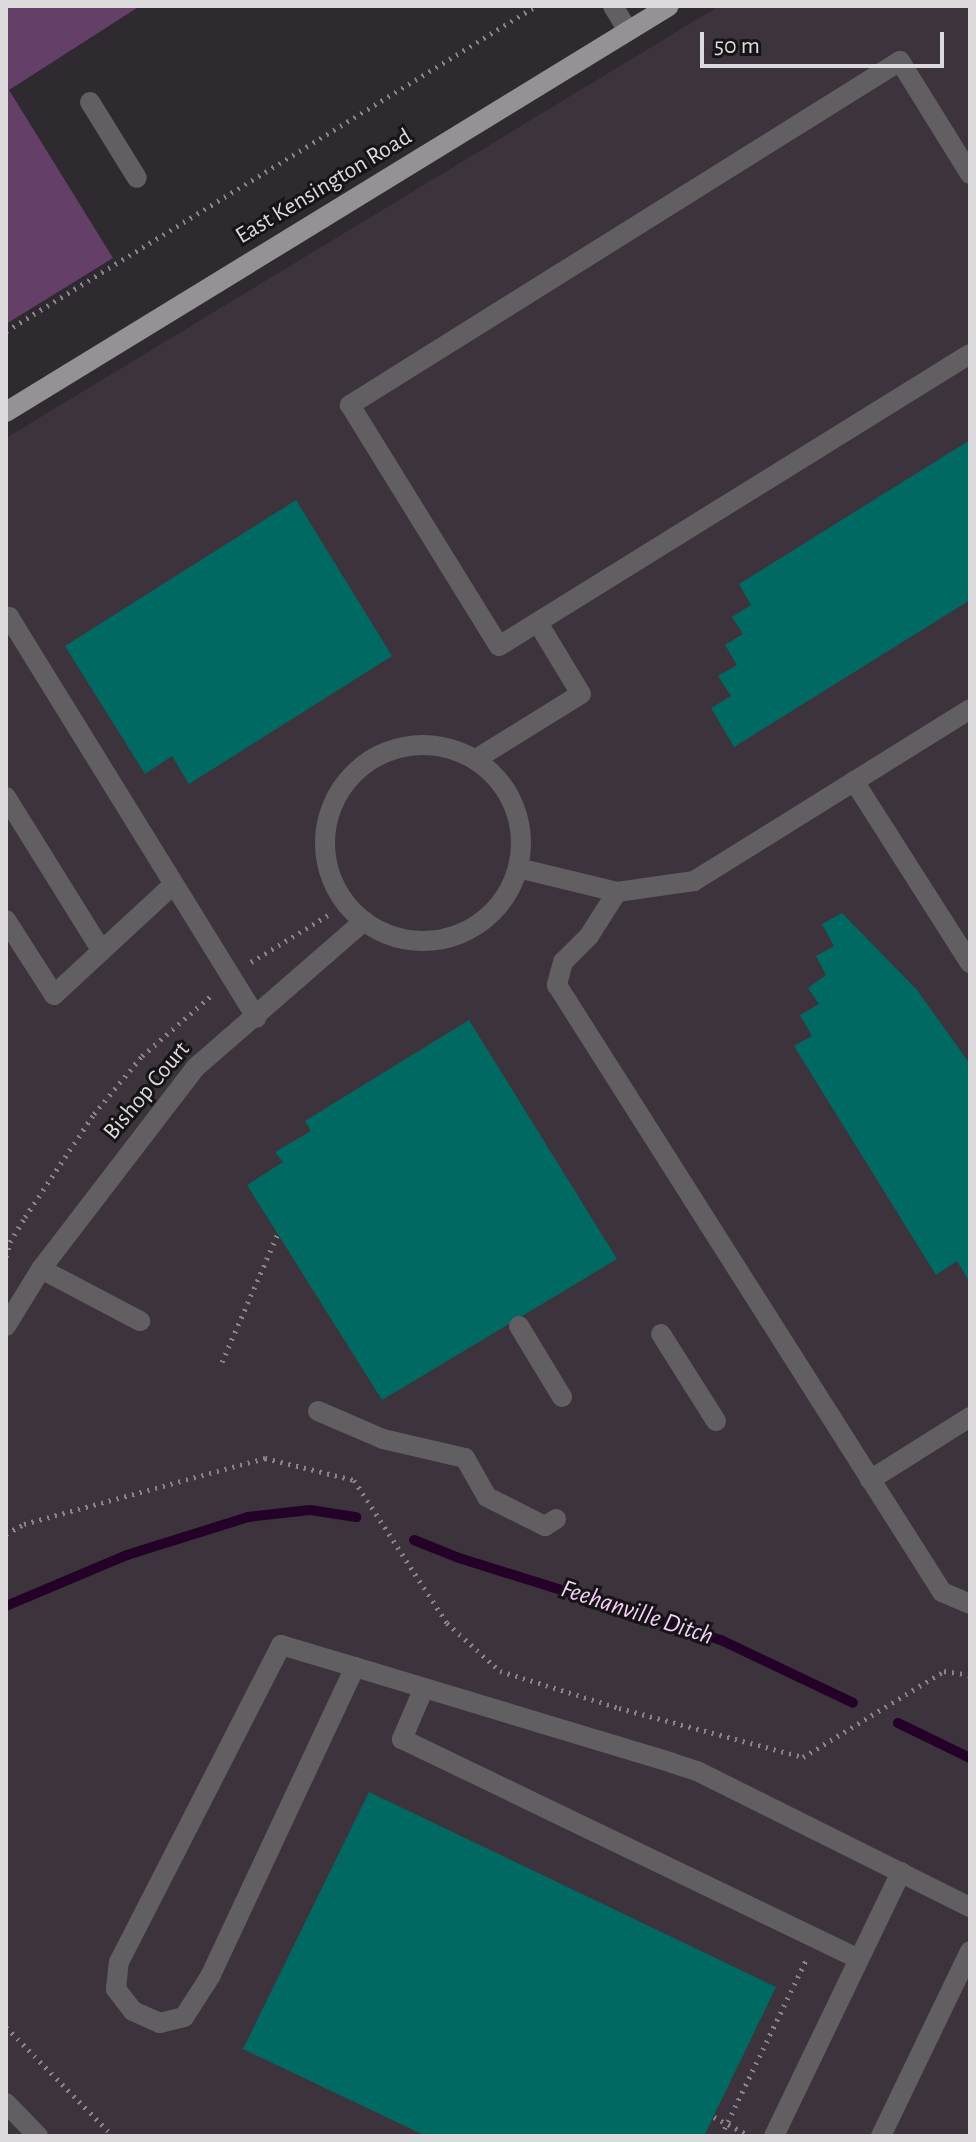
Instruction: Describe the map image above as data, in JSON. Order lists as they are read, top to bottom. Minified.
{"streets":{"main road":["East Kensington Road"],"street":["Bishop Court"]},"water":["Feehanville Ditch"],"scale_bar":"50 m"}
